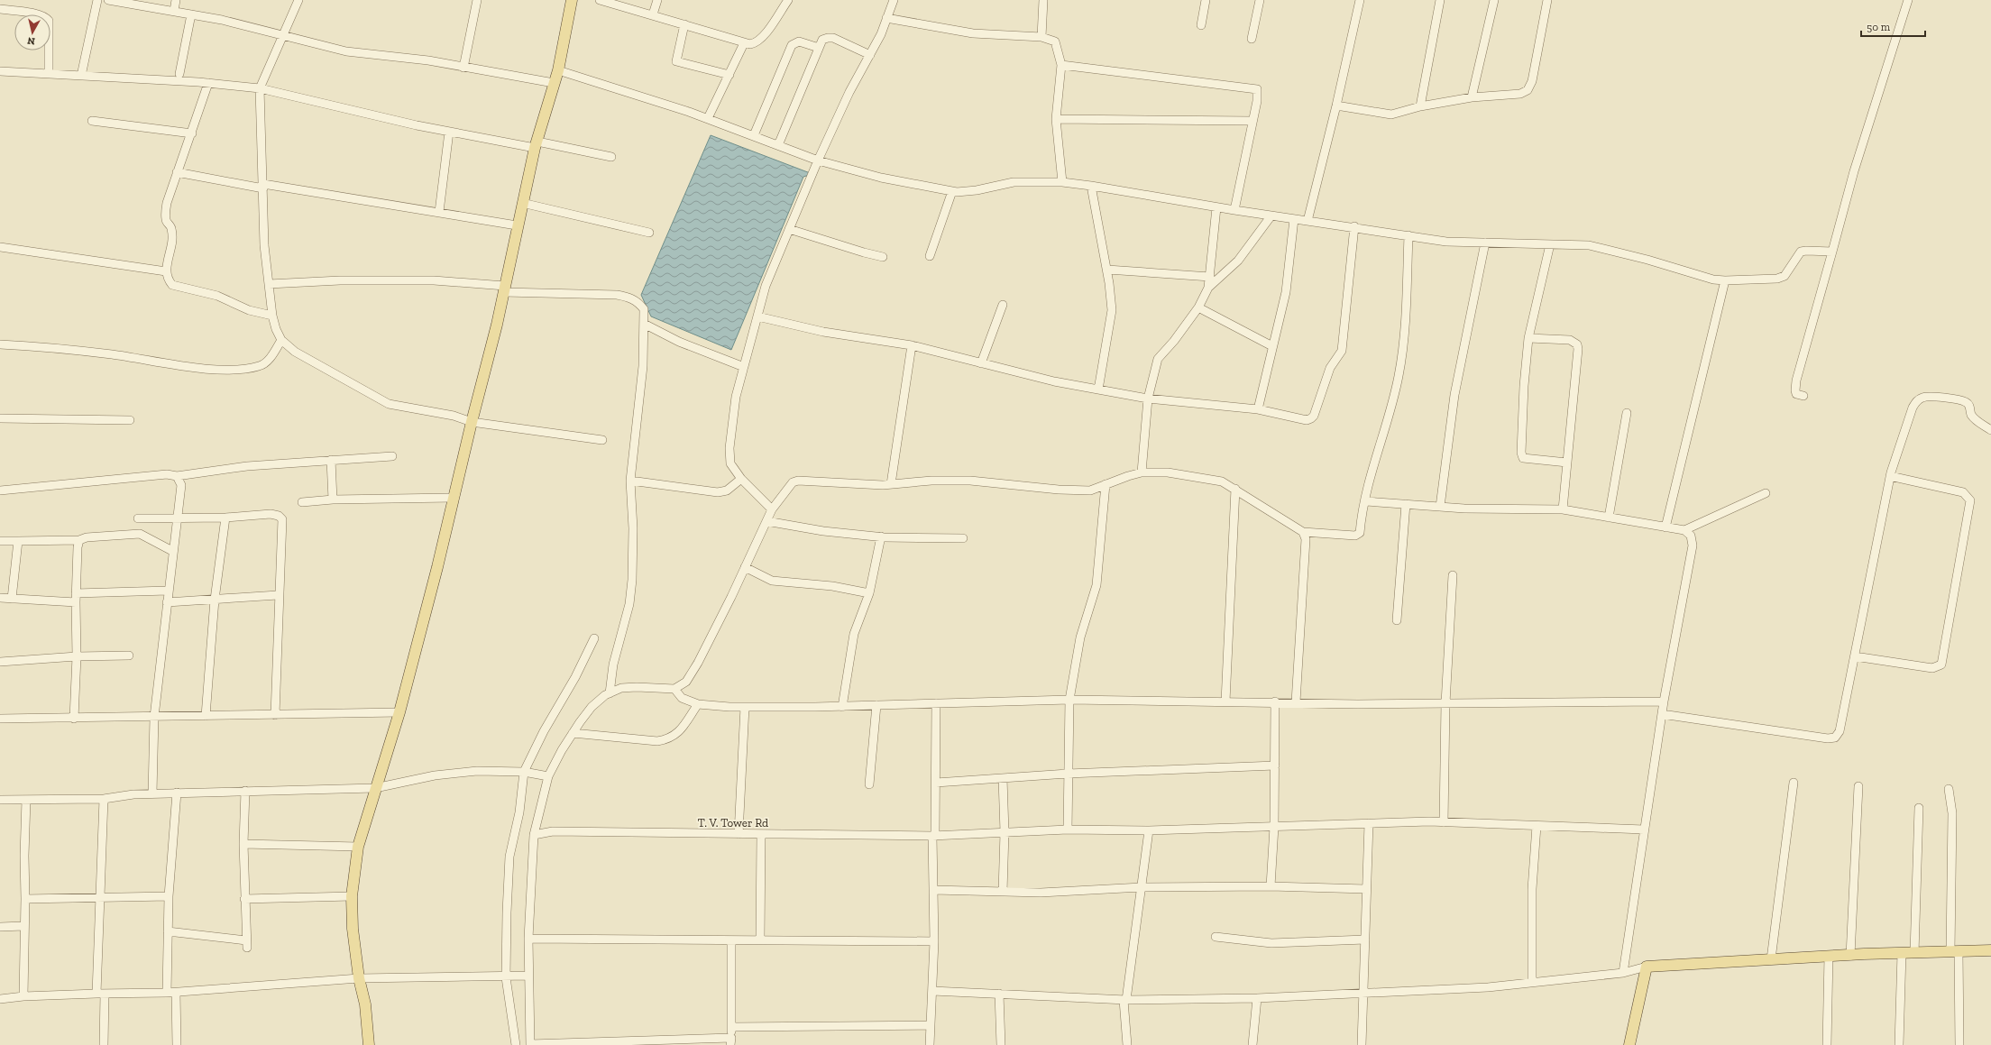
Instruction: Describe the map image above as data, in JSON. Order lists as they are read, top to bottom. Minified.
{"streets":{"street":["T. V. Tower Rd"]},"scale_bar":"50 m","north":"bottom"}
